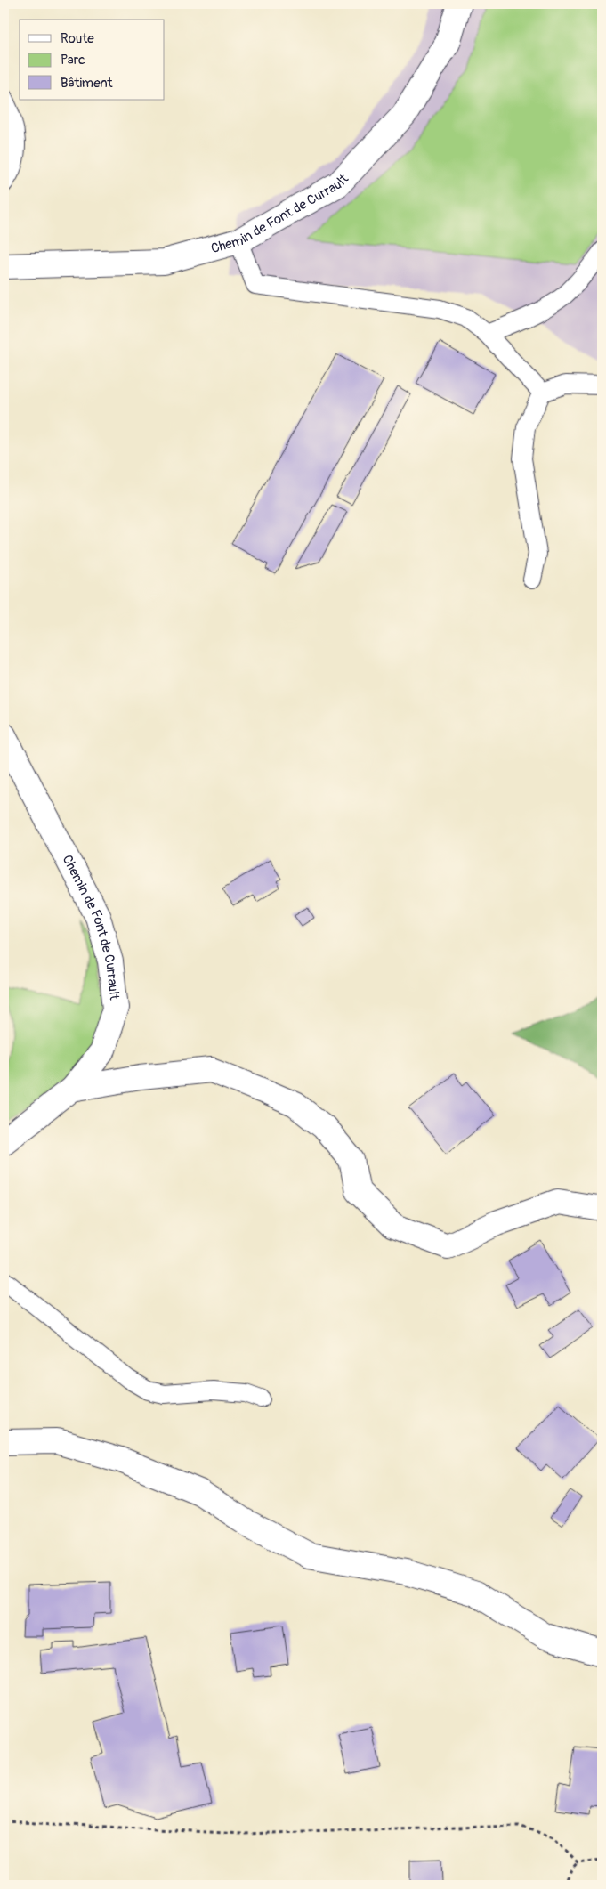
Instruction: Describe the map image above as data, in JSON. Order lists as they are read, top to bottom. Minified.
{"streets":{"street":["Chemin de Font de Currault"]},"legend":["Route","Parc","Bâtiment"]}
